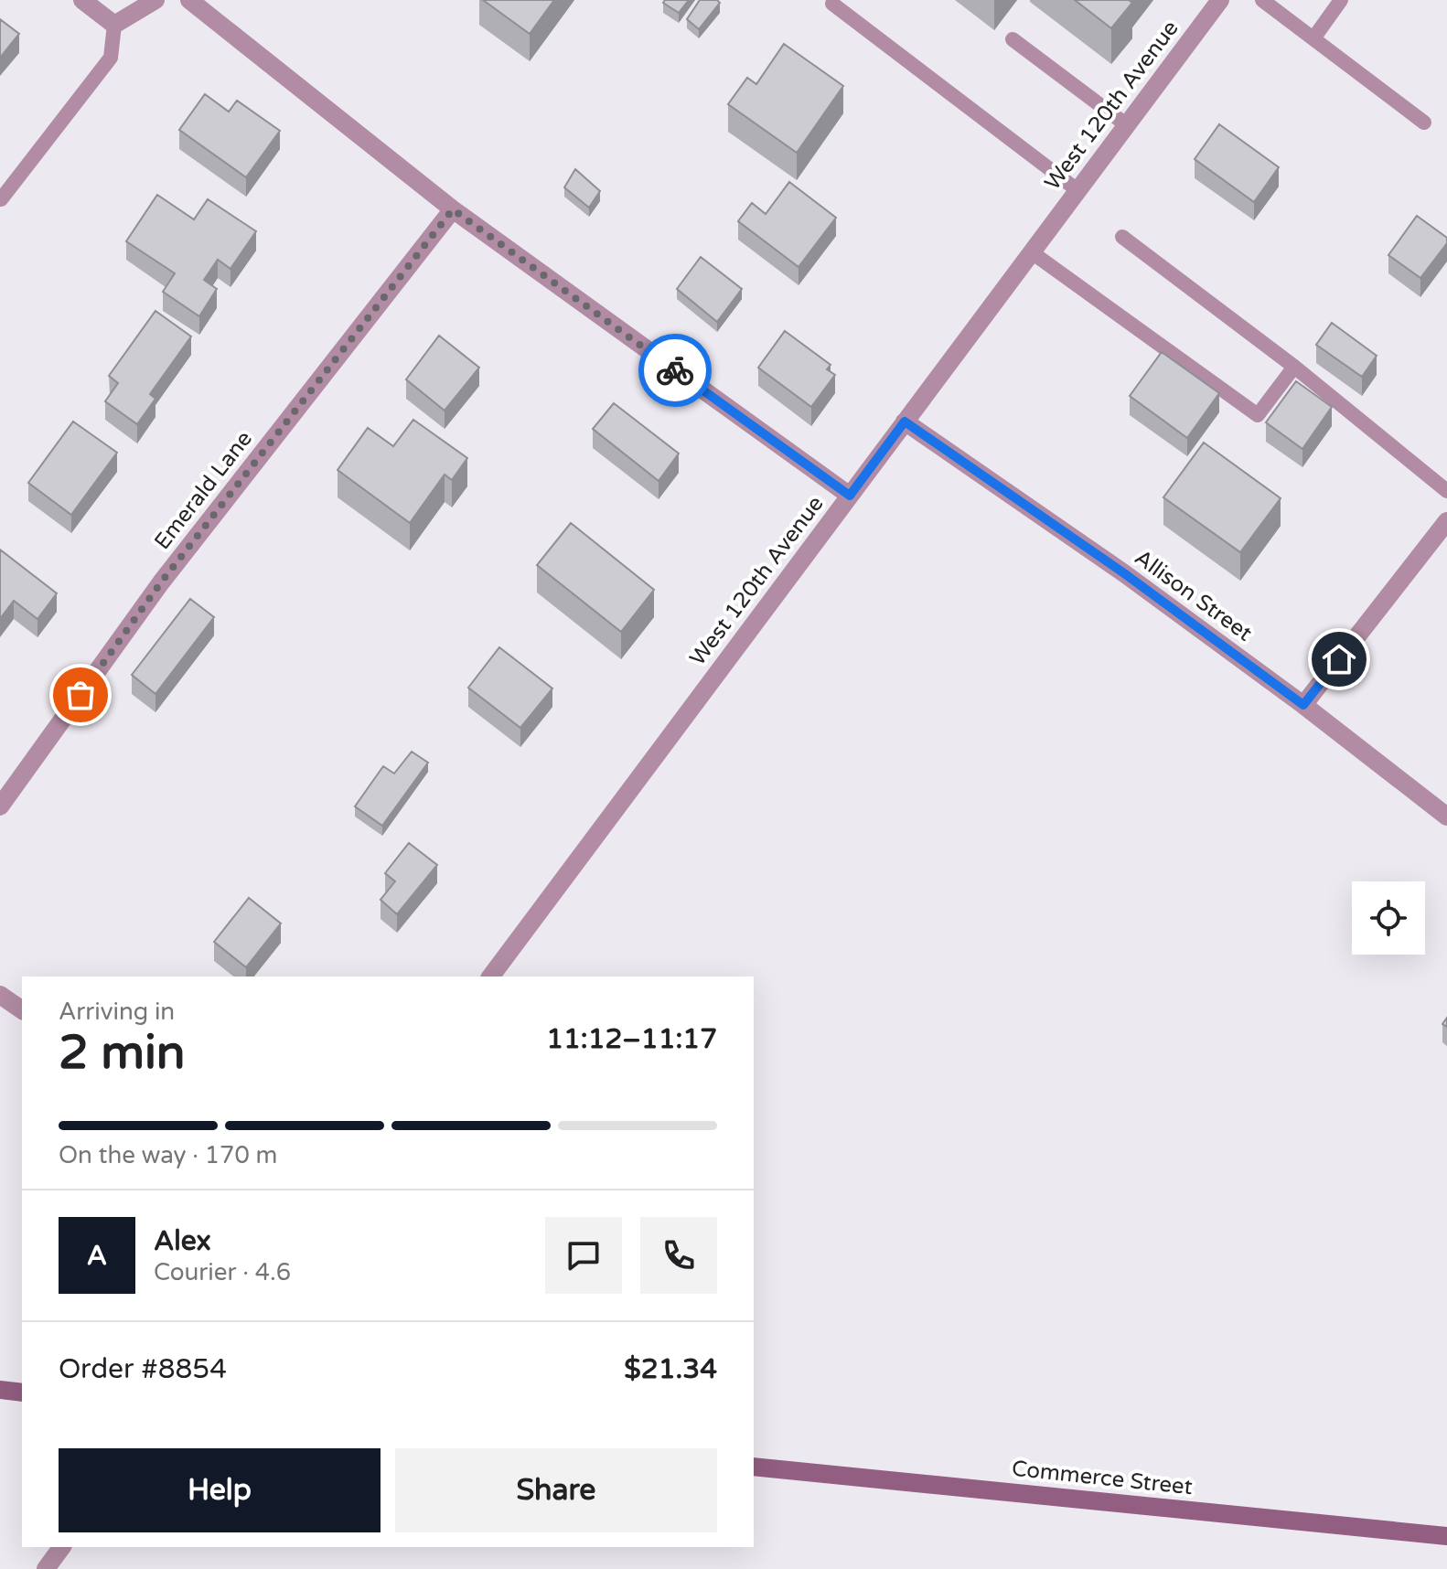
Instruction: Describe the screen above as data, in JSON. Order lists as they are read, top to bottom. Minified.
{"streets":{"street":["West 120th Avenue","Emerald Lane","Allison Street","Commerce Street"]},"crossings":[["West 120th Avenue","Allison Street"]],"page":{"heading":["2 min","Arriving in","11:12–11:17"],"panel":["Alex","Courier · 4.6","Order #8854","$21.34"],"bar":"On the way · 170 m","round":"A","buttons":["Help","Share"]}}
